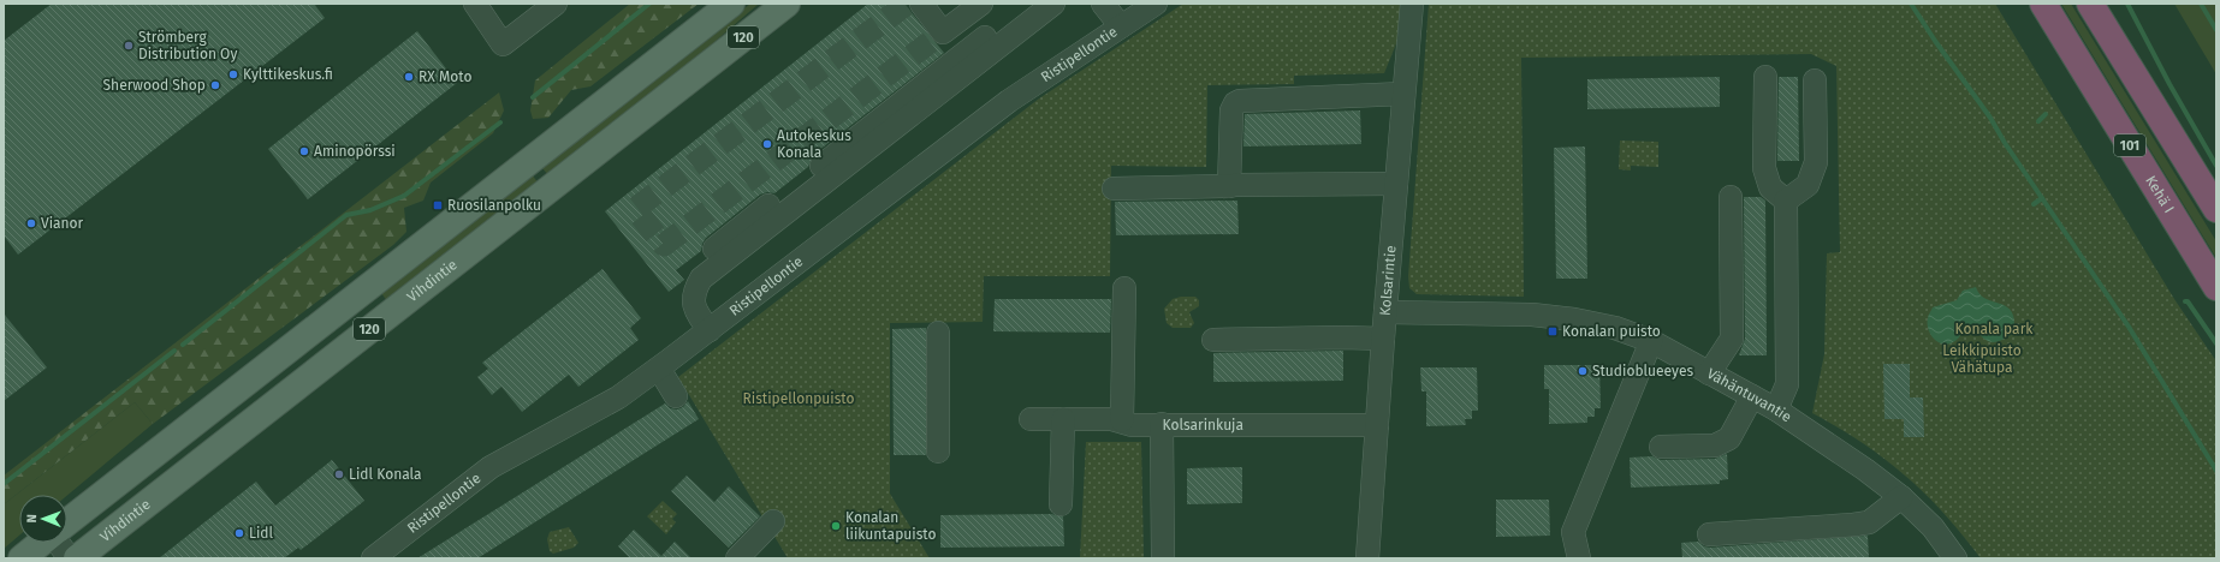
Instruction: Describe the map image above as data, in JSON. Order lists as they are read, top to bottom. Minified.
{"streets":{"highway":["101","Kehä I"],"main road":["120","Vihdintie"],"street":["Ristipellontie","Kolsarintie","Vähäntuvantie","Kolsarinkuja"]},"crossings":[["Kolsarintie","Vähäntuvantie"],["Kolsarintie","Kolsarinkuja"]],"parks":["Konala park","Leikkipuisto Vähätupa","Ristipellonpuisto"],"places":{"other":["Strömberg Distribution Oy","Kylttikeskus.fi","RX Moto","Sherwood Shop","Autokeskus Konala","Aminopörssi","Vianor","Studioblueeyes","Lidl Konala","Konalan liikuntapuisto","Lidl"],"transit":["Ruosilanpolku","Konalan puisto"]},"north":"left"}
